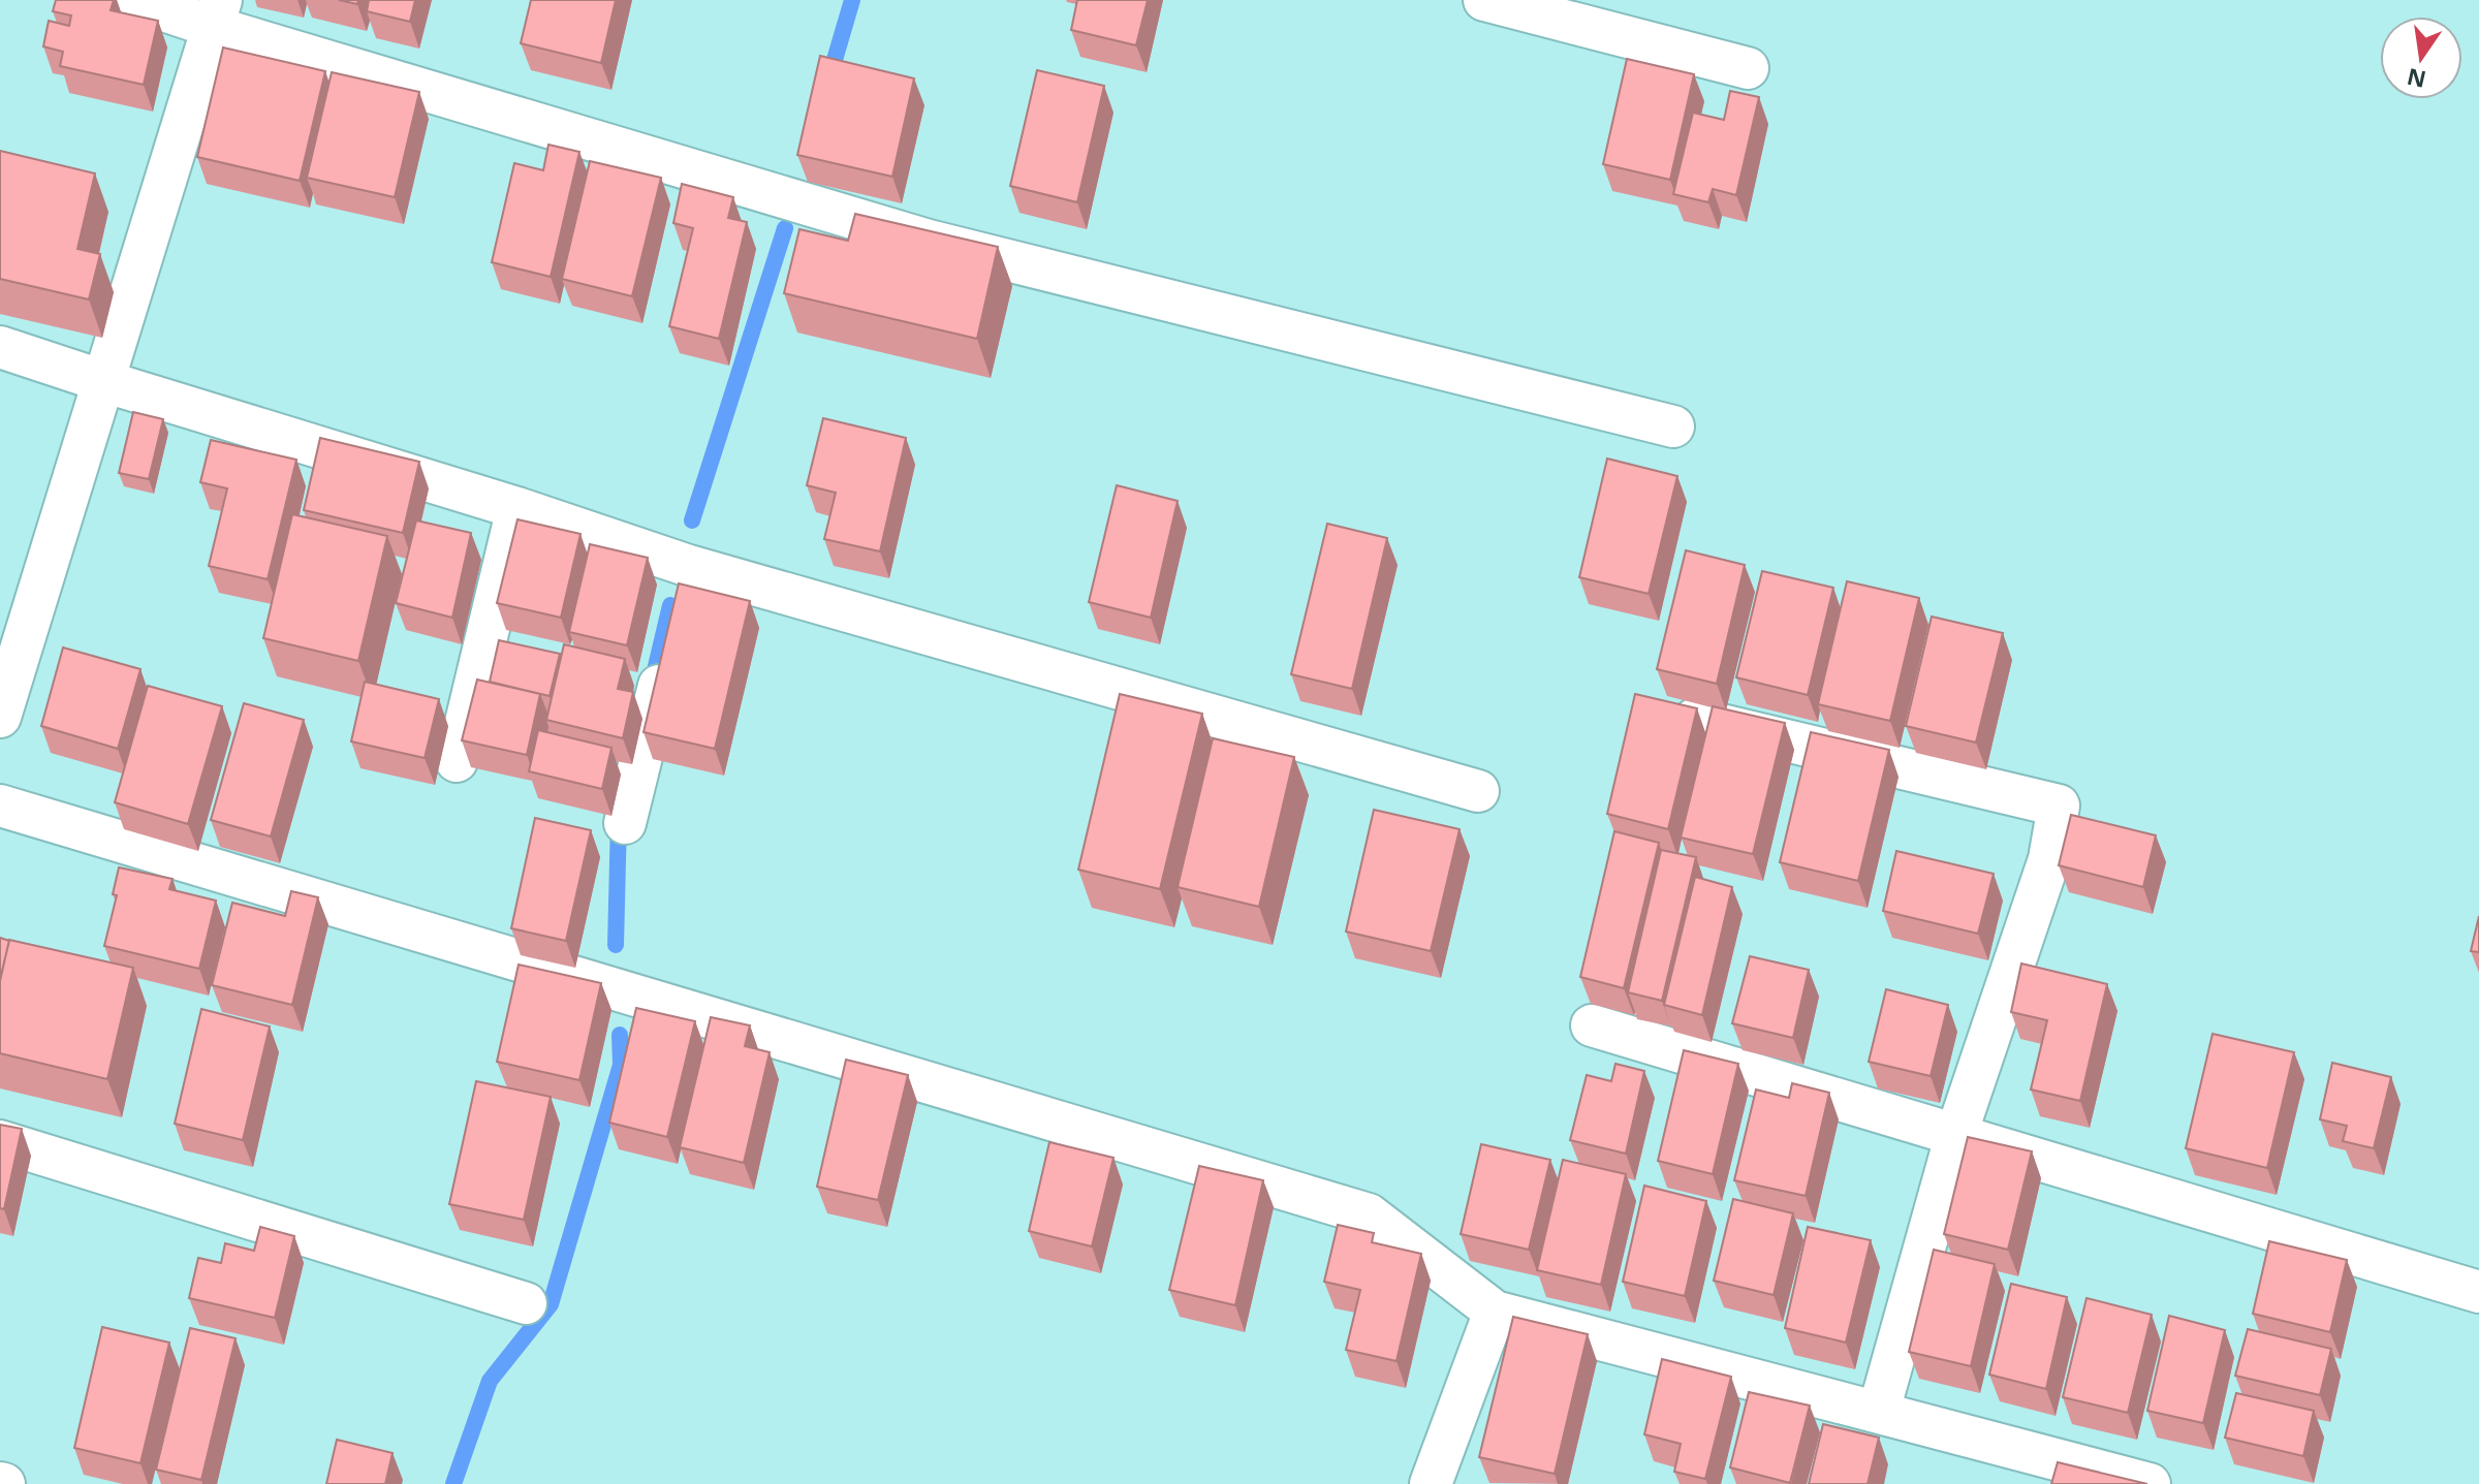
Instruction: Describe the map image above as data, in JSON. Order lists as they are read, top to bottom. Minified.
{"north":"bottom"}
